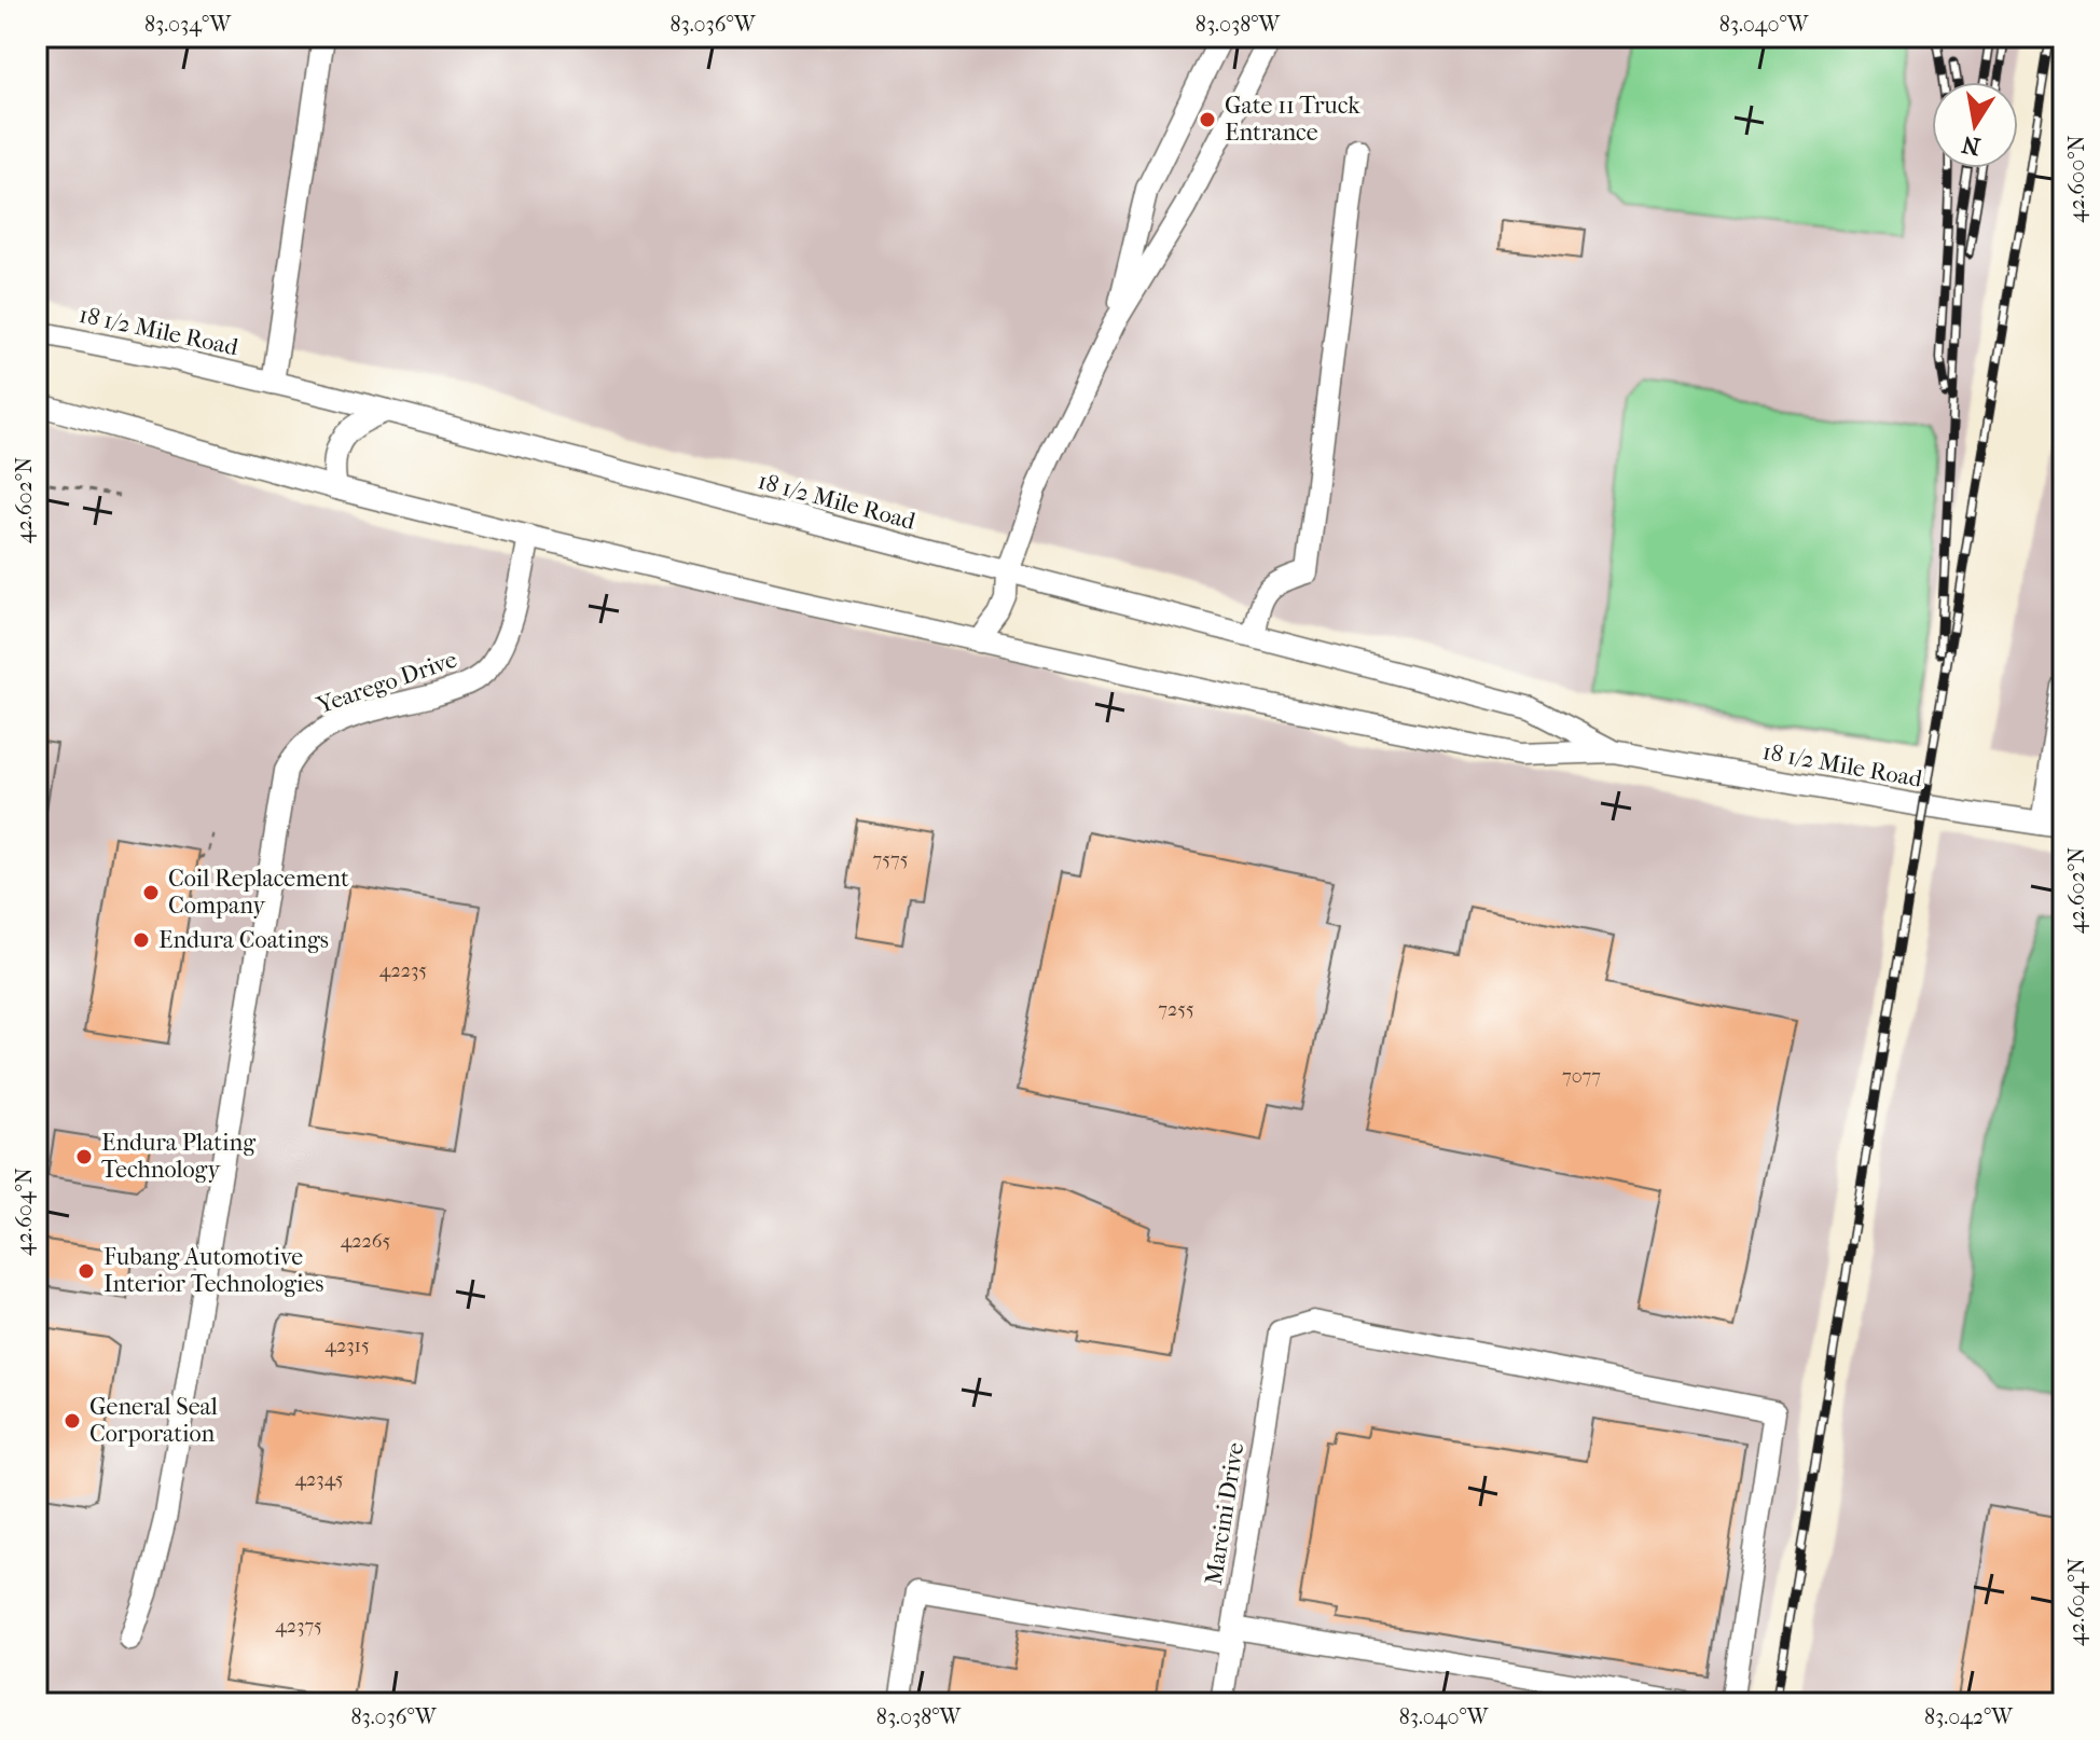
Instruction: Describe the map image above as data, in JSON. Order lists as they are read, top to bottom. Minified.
{"streets":{"street":["18 1/2 Mile Road","Yearego Drive","Marcini Drive"]},"crossings":[["18 1/2 Mile Road","Yearego Drive"]],"places":["Gate 11 Truck Entrance","Coil Replacement Company","Endura Coatings","Endura Plating Technology","Fubang Automotive Interior Technologies","General Seal Corporation"],"house_numbers":["7575","42235","7255","7077","42265","42315","42345","42375"],"north":"bottom","coordinates":["83.034°W","83.036°W","83.038°W","83.040°W","42.600°N","42.602°N","42.604°N","83.042°W"]}
